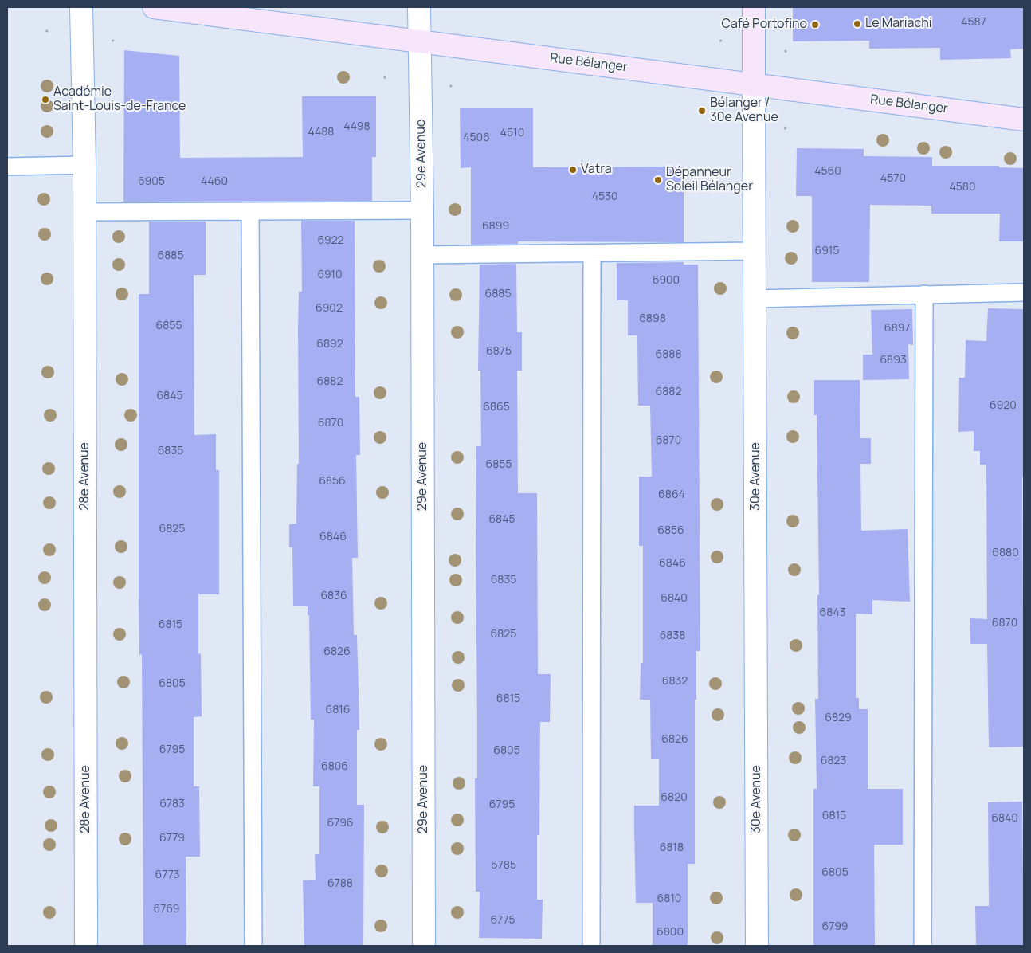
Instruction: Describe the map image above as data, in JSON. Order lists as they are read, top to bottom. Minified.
{"streets":{"street":["Rue Bélanger","29e Avenue","28e Avenue","30e Avenue"]},"crossings":[["Rue Bélanger","29e Avenue"],["Rue Bélanger","30e Avenue"]],"places":["Le Mariachi","Café Portofino","Académie Saint-Louis-de-France","Bélanger / 30e Avenue","Vatra","Dépanneur Soleil Bélanger"],"house_numbers":["4587","4498","4488","4510","4506","4560","4570","6905","4460","4580","4530","6899","6922","6915","6885","6910","6900","6885","6902","6898","6855","6897","6892","6875","6888","6893","6882","6882","6845","6920","6865","6870","6870","6835","6855","6856","6864","6845","6825","6856","6846","6880","6846","6835","6836","6840","6843","6870","6815","6825","6838","6826","6832","6805","6815","6816","6829","6826","6795","6805","6823","6806","6820","6783","6795","6815","6840","6796","6779","6818","6785","6805","6773","6788","6810","6769","6775","6799","6800"]}
